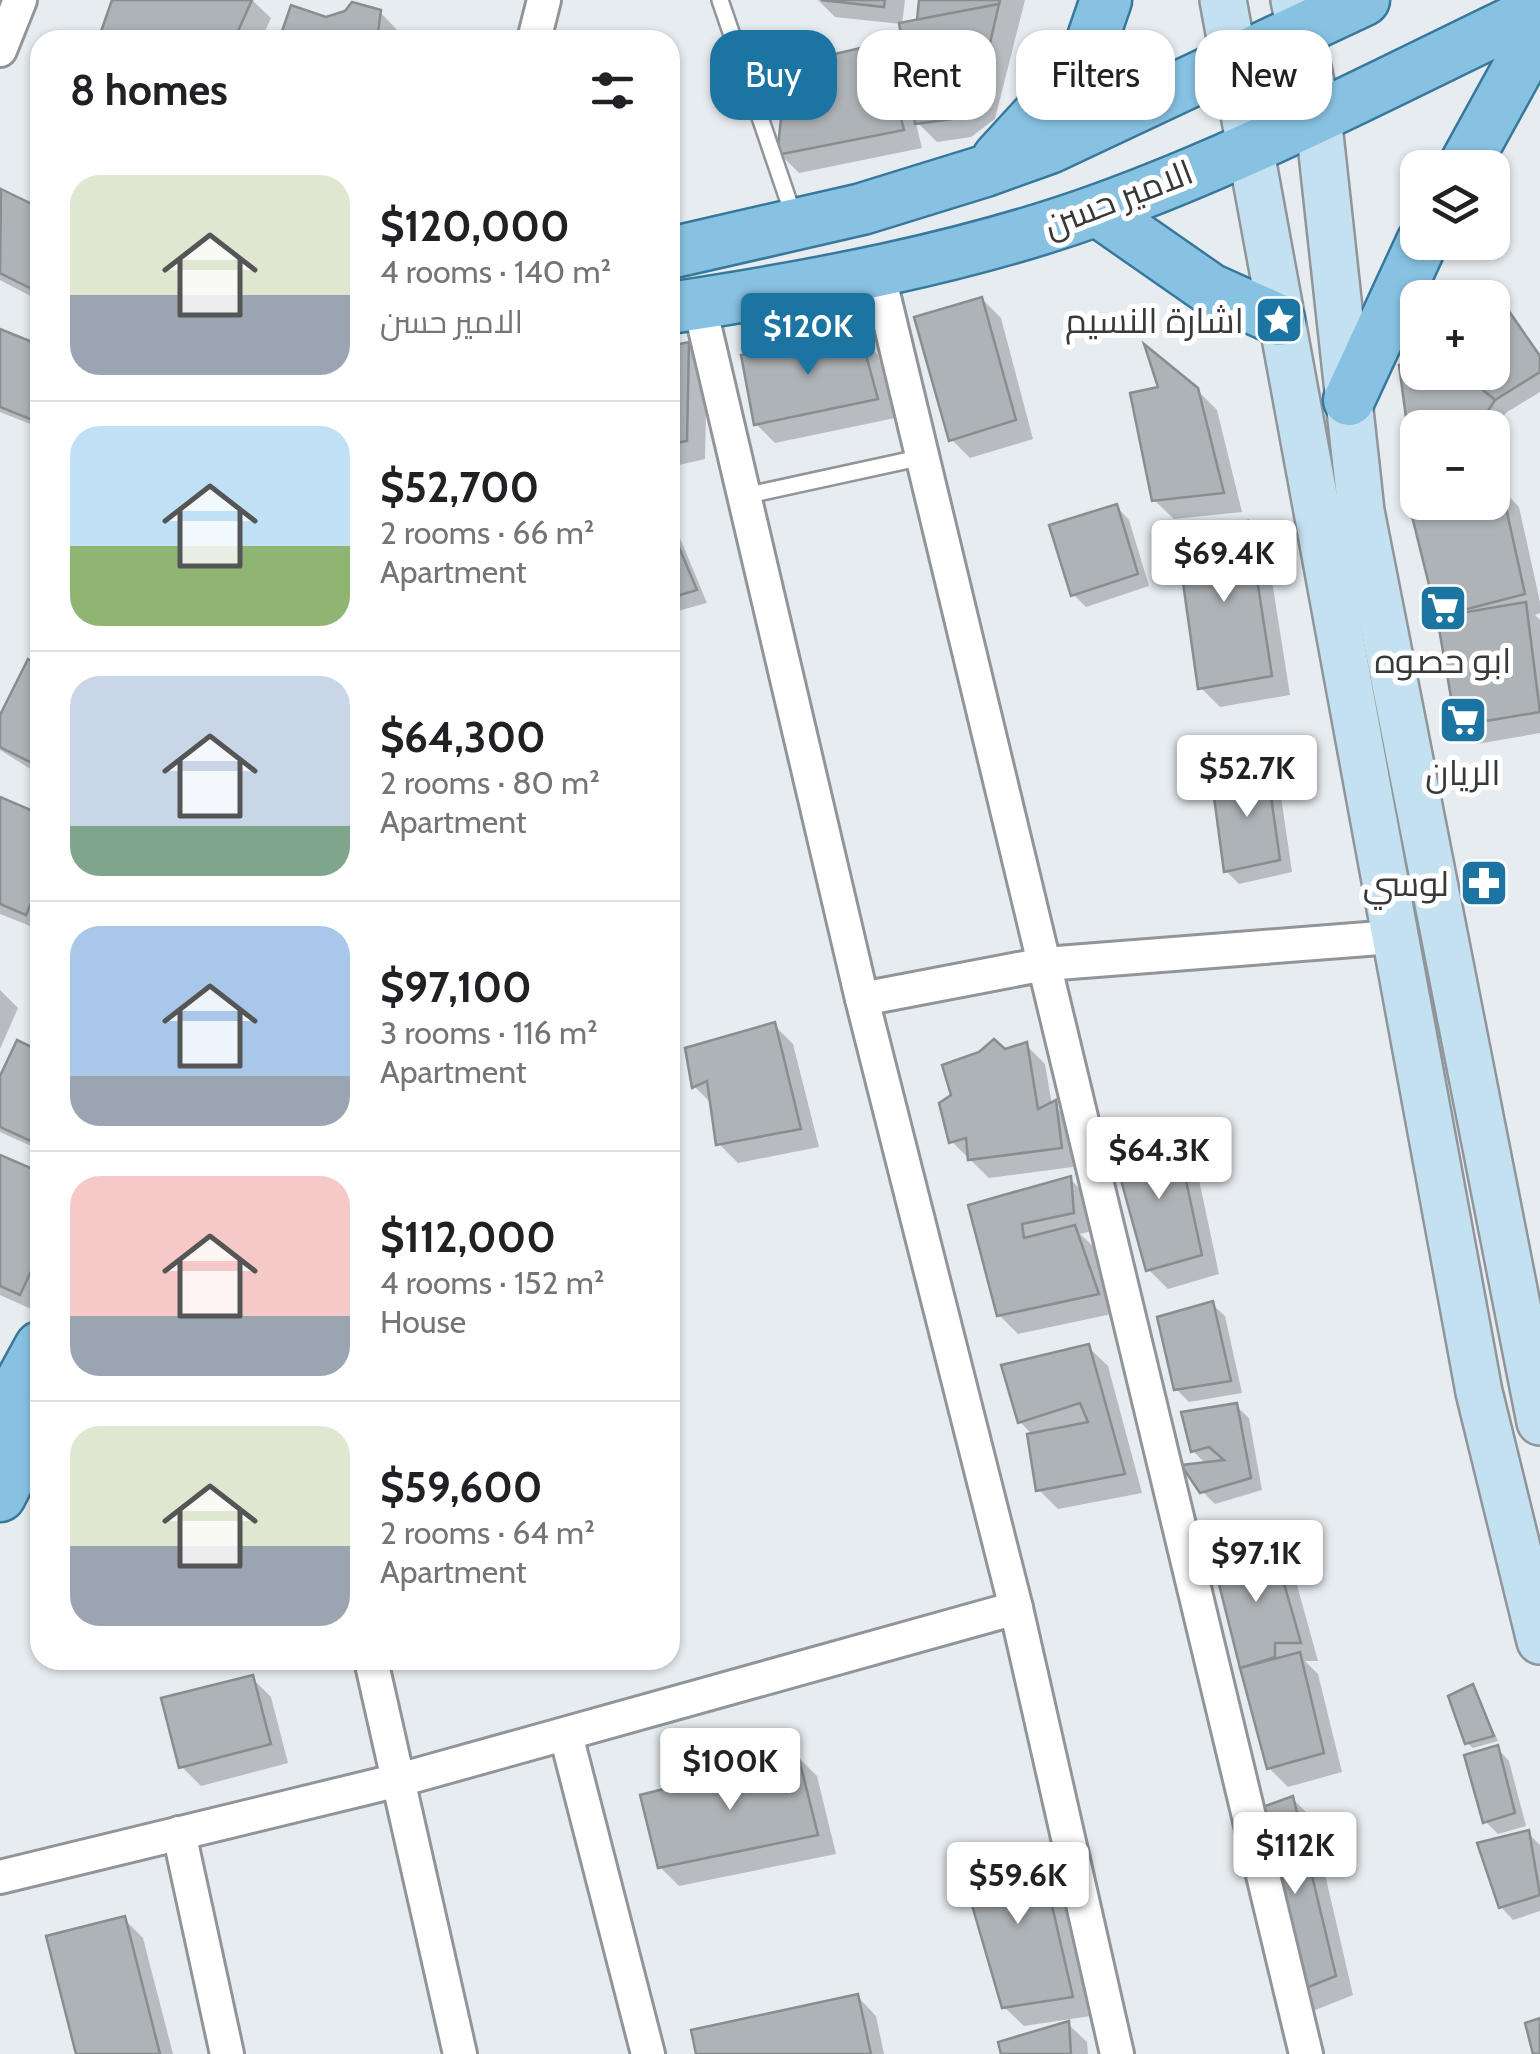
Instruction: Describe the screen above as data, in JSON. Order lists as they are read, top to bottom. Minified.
{"streets":{"main road":["الامير حسن"]},"places":{"place":["اشارة النسيم"],"supermarket":["ابو حصوه","الريان"],"pharmacy":["لوسي"]},"page":{"chip":["Buy","Rent","Filters","New"],"heading":"8 homes","map_buttons":["+","−"],"list":[{"name":"$120,000","note":"4 rooms · 140 m² · الامير حسن"},{"name":"$52,700","note":"2 rooms · 66 m² · Apartment"},{"name":"$64,300","note":"2 rooms · 80 m² · Apartment"},{"name":"$97,100","note":"3 rooms · 116 m² · Apartment"},{"name":"$112,000","note":"4 rooms · 152 m² · House"},{"name":"$59,600","note":"2 rooms · 64 m² · Apartment"}],"price":["$120K","$69.4K","$52.7K","$64.3K","$97.1K","$100K","$112K","$59.6K"]}}
